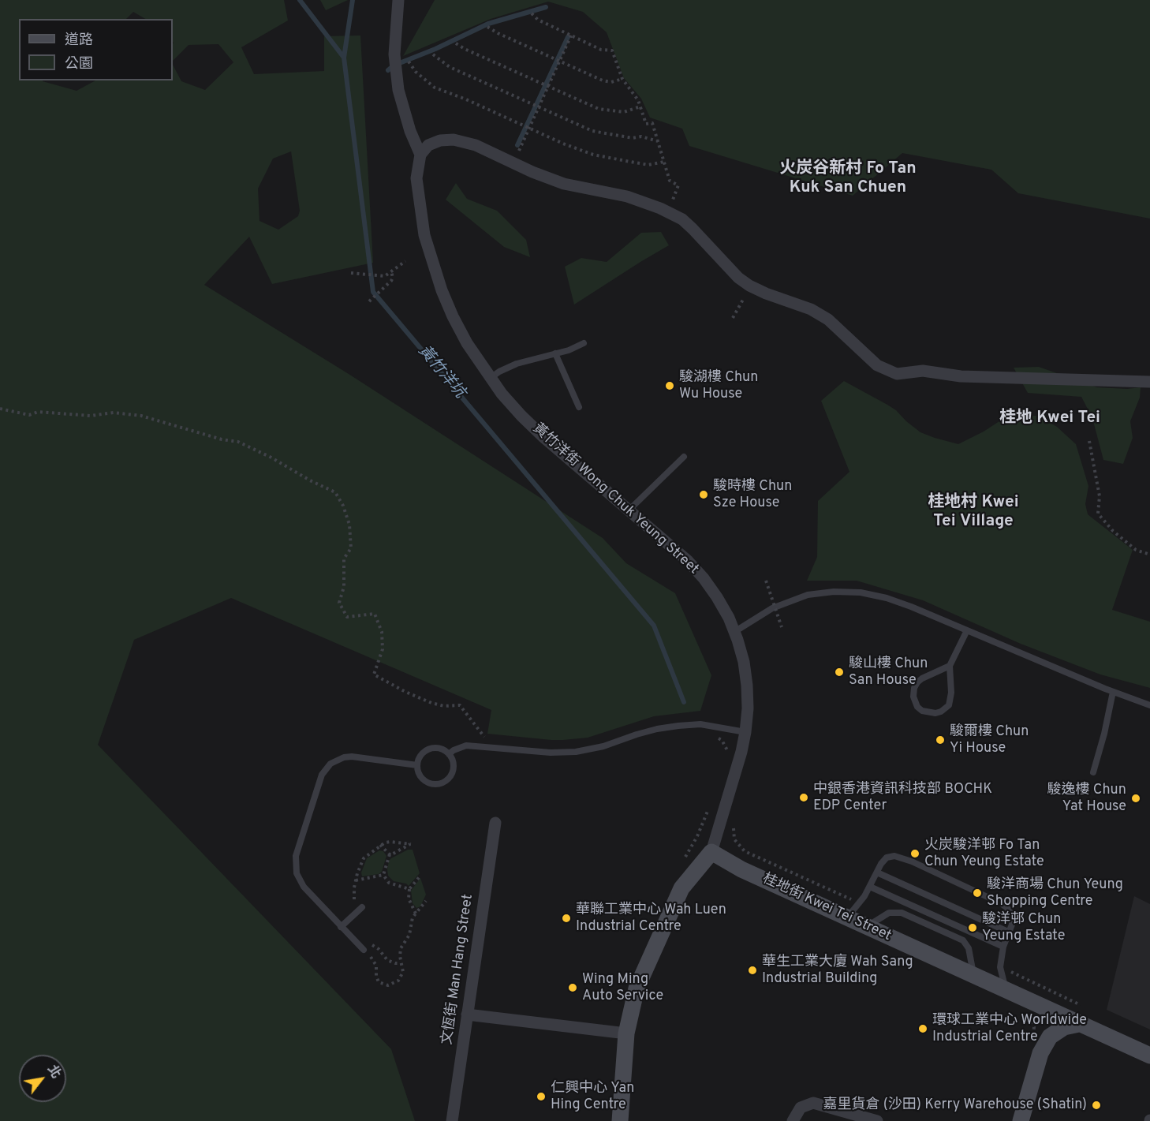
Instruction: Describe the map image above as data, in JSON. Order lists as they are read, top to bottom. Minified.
{"streets":{"street":["黃竹洋街 Wong Chuk Yeung Street","桂地街 Kwei Tei Street","文恆街 Man Hang Street"]},"crossings":[["黃竹洋街 Wong Chuk Yeung Street","桂地街 Kwei Tei Street"]],"districts":["火炭谷新村 Fo Tan Kuk San Chuen","桂地 Kwei Tei","桂地村 Kwei Tei Village"],"water":["黃竹洋坑"],"places":["駿湖樓 Chun Wu House","駿時樓 Chun Sze House","駿山樓 Chun San House","駿爾樓 Chun Yi House","中銀香港資訊科技部 BOCHK EDP Center","駿逸樓 Chun Yat House","火炭駿洋邨 Fo Tan Chun Yeung Estate","駿洋商場 Chun Yeung Shopping Centre","華聯工業中心 Wah Luen Industrial Centre","駿洋邨 Chun Yeung Estate","華生工業大廈 Wah Sang Industrial Building","Wing Ming Auto Service","環球工業中心 Worldwide Industrial Centre","仁興中心 Yan Hing Centre","嘉里貨倉 (沙田) Kerry Warehouse (Shatin)"],"legend":["道路","公園"],"north":"top right"}
